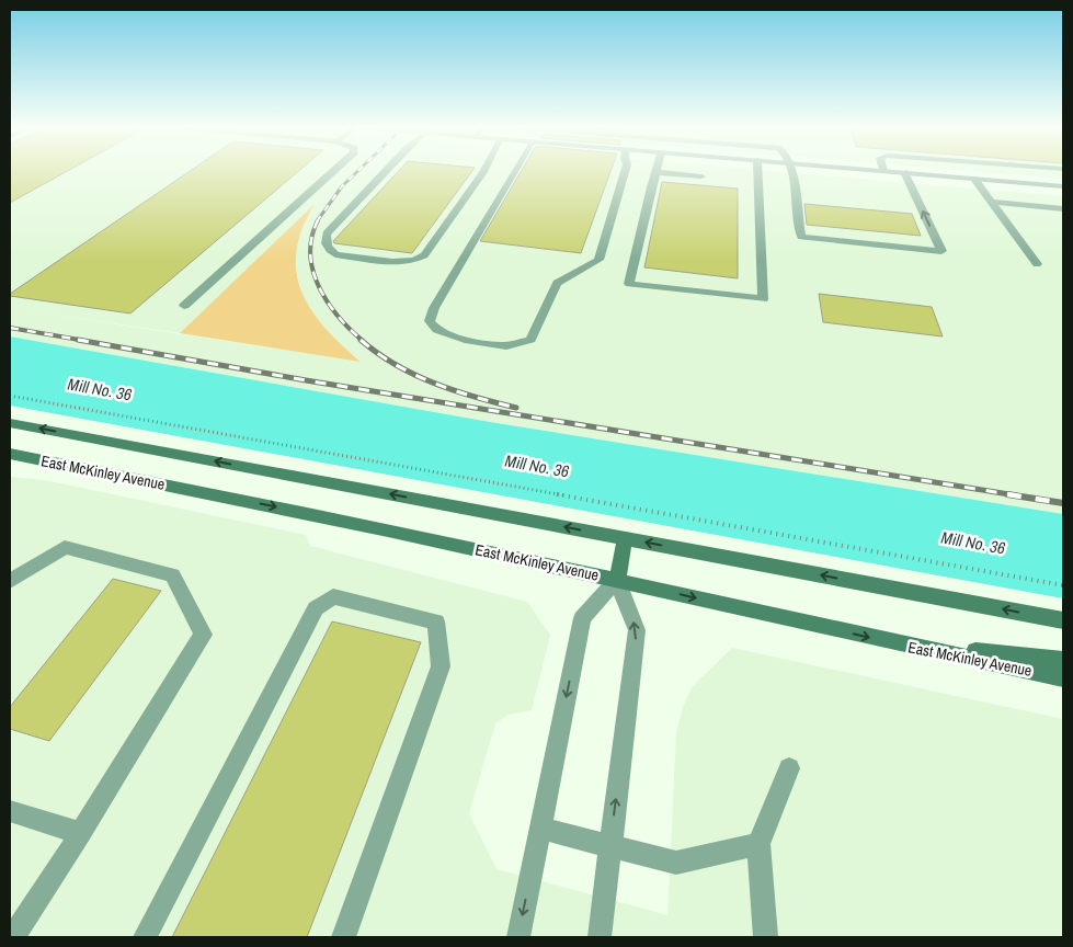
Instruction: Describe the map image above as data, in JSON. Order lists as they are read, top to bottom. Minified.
{"streets":{"main road":["East McKinley Avenue"]},"water":["Mill No. 36"]}
